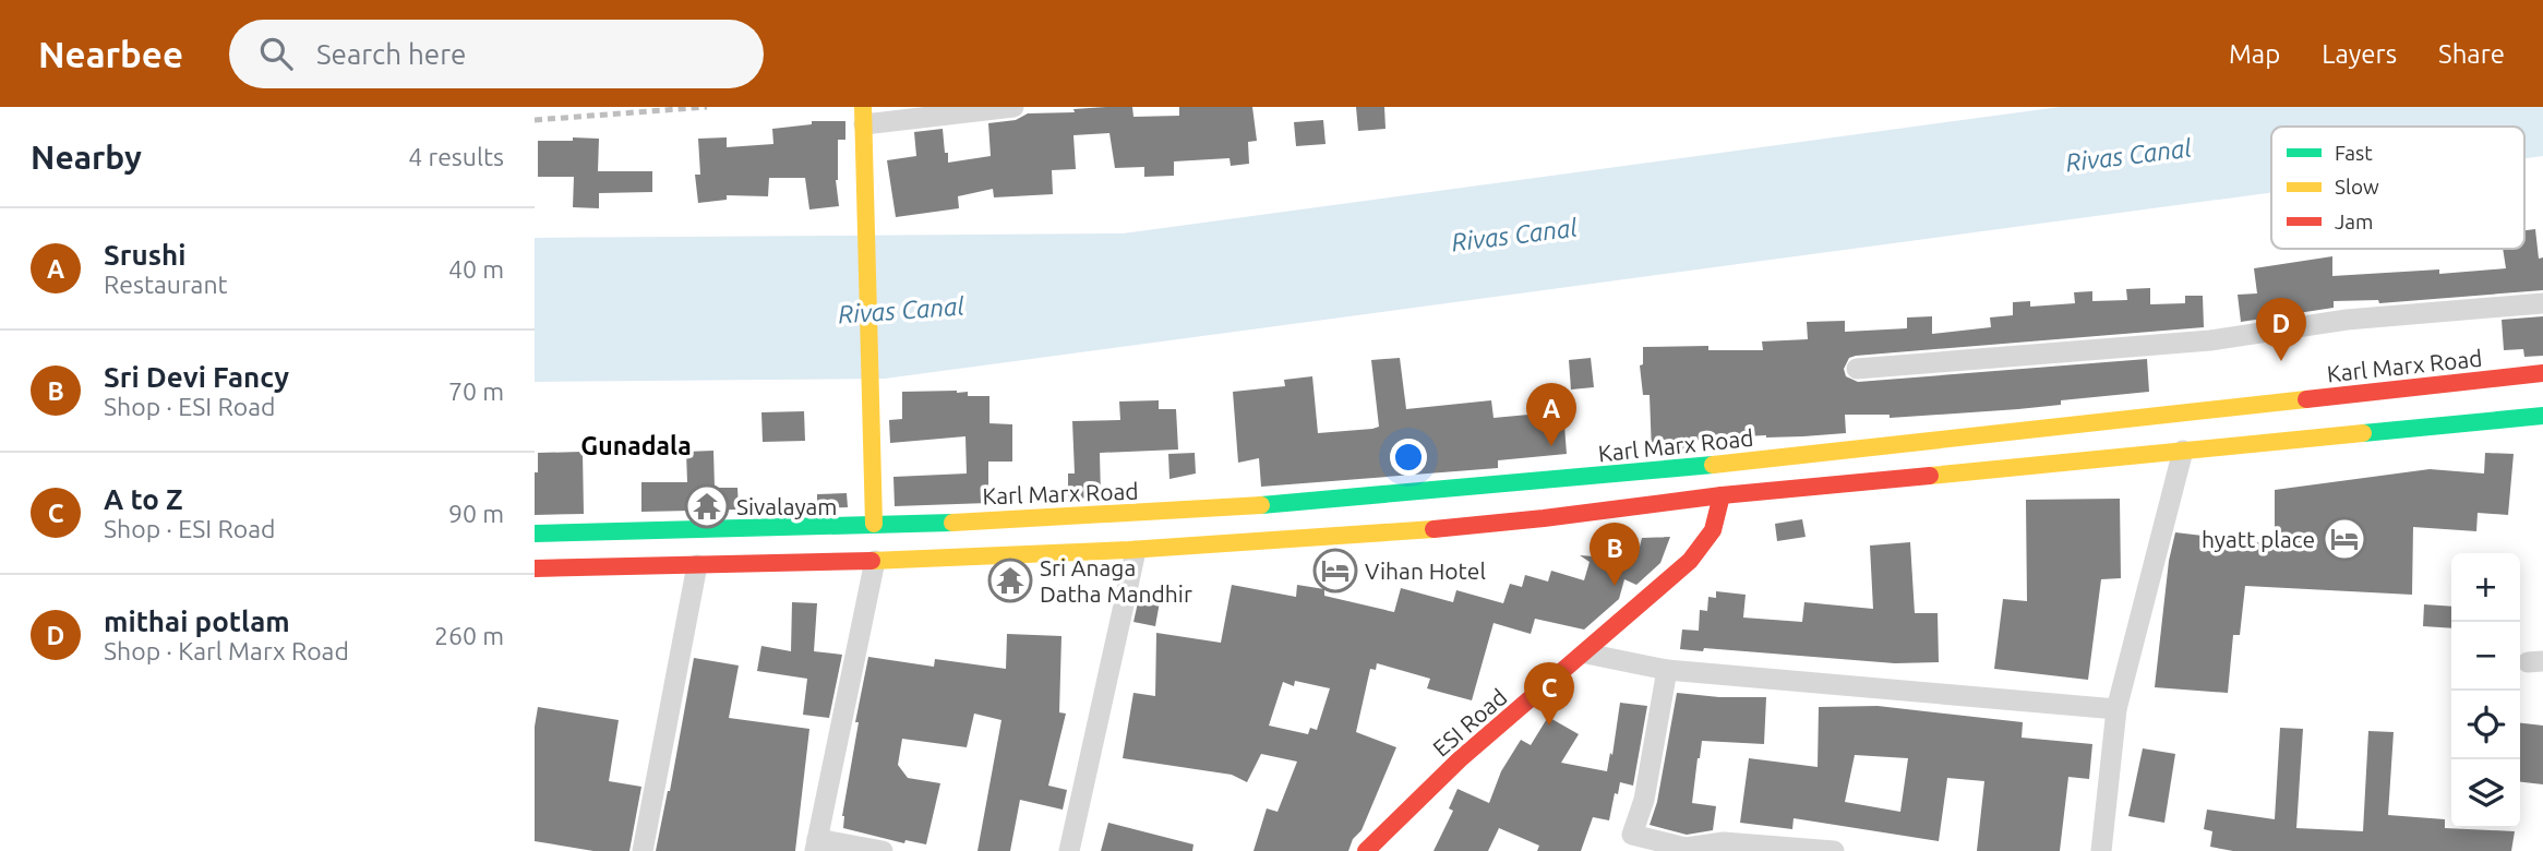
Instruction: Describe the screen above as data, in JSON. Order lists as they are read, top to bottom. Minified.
{"streets":{"main road":["Karl Marx Road","ESI Road"]},"crossings":[["Karl Marx Road","ESI Road"]],"districts":["Gunadala"],"water":["Rivas Canal"],"places":{"temple":["Sivalayam","Sri Anaga Datha Mandhir"],"hotel":["hyatt place","Vihan Hotel"]},"legend":["Fast","Slow","Jam"],"page":{"header":"Nearbee","search":"Search here","nav":["Map","Layers","Share"],"heading":["Nearby","4 results"],"list":[{"mark":"A","name":"Srushi","note":"Restaurant","value":"40 m"},{"mark":"B","name":"Sri Devi Fancy","note":"Shop · ESI Road","value":"70 m"},{"mark":"C","name":"A to Z","note":"Shop · ESI Road","value":"90 m"},{"mark":"D","name":"mithai potlam","note":"Shop · Karl Marx Road","value":"260 m"}],"pins":["D","A","B","C"],"map_buttons":["+","−"]}}
